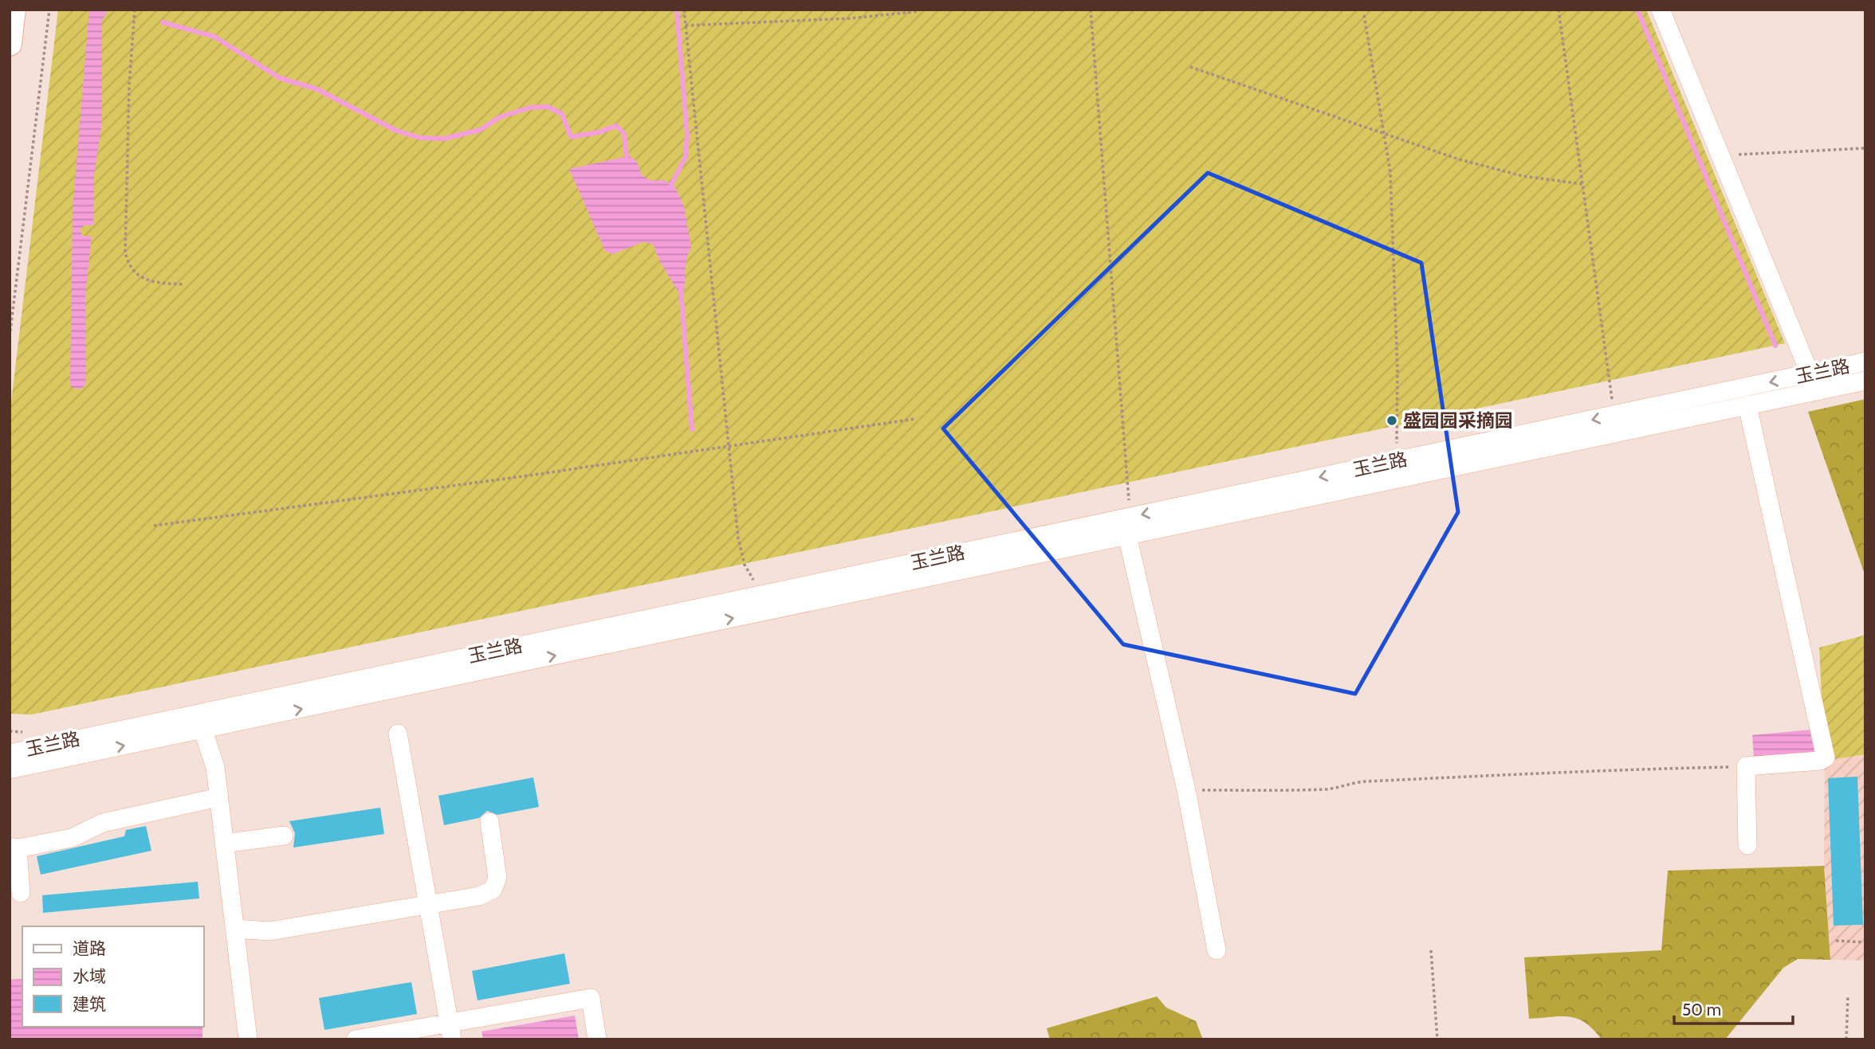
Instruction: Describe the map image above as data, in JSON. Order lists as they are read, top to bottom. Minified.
{"streets":{"street":["玉兰路"]},"places":["盛园园采摘园"],"legend":["道路","水域","建筑"],"scale_bar":"50 m"}
